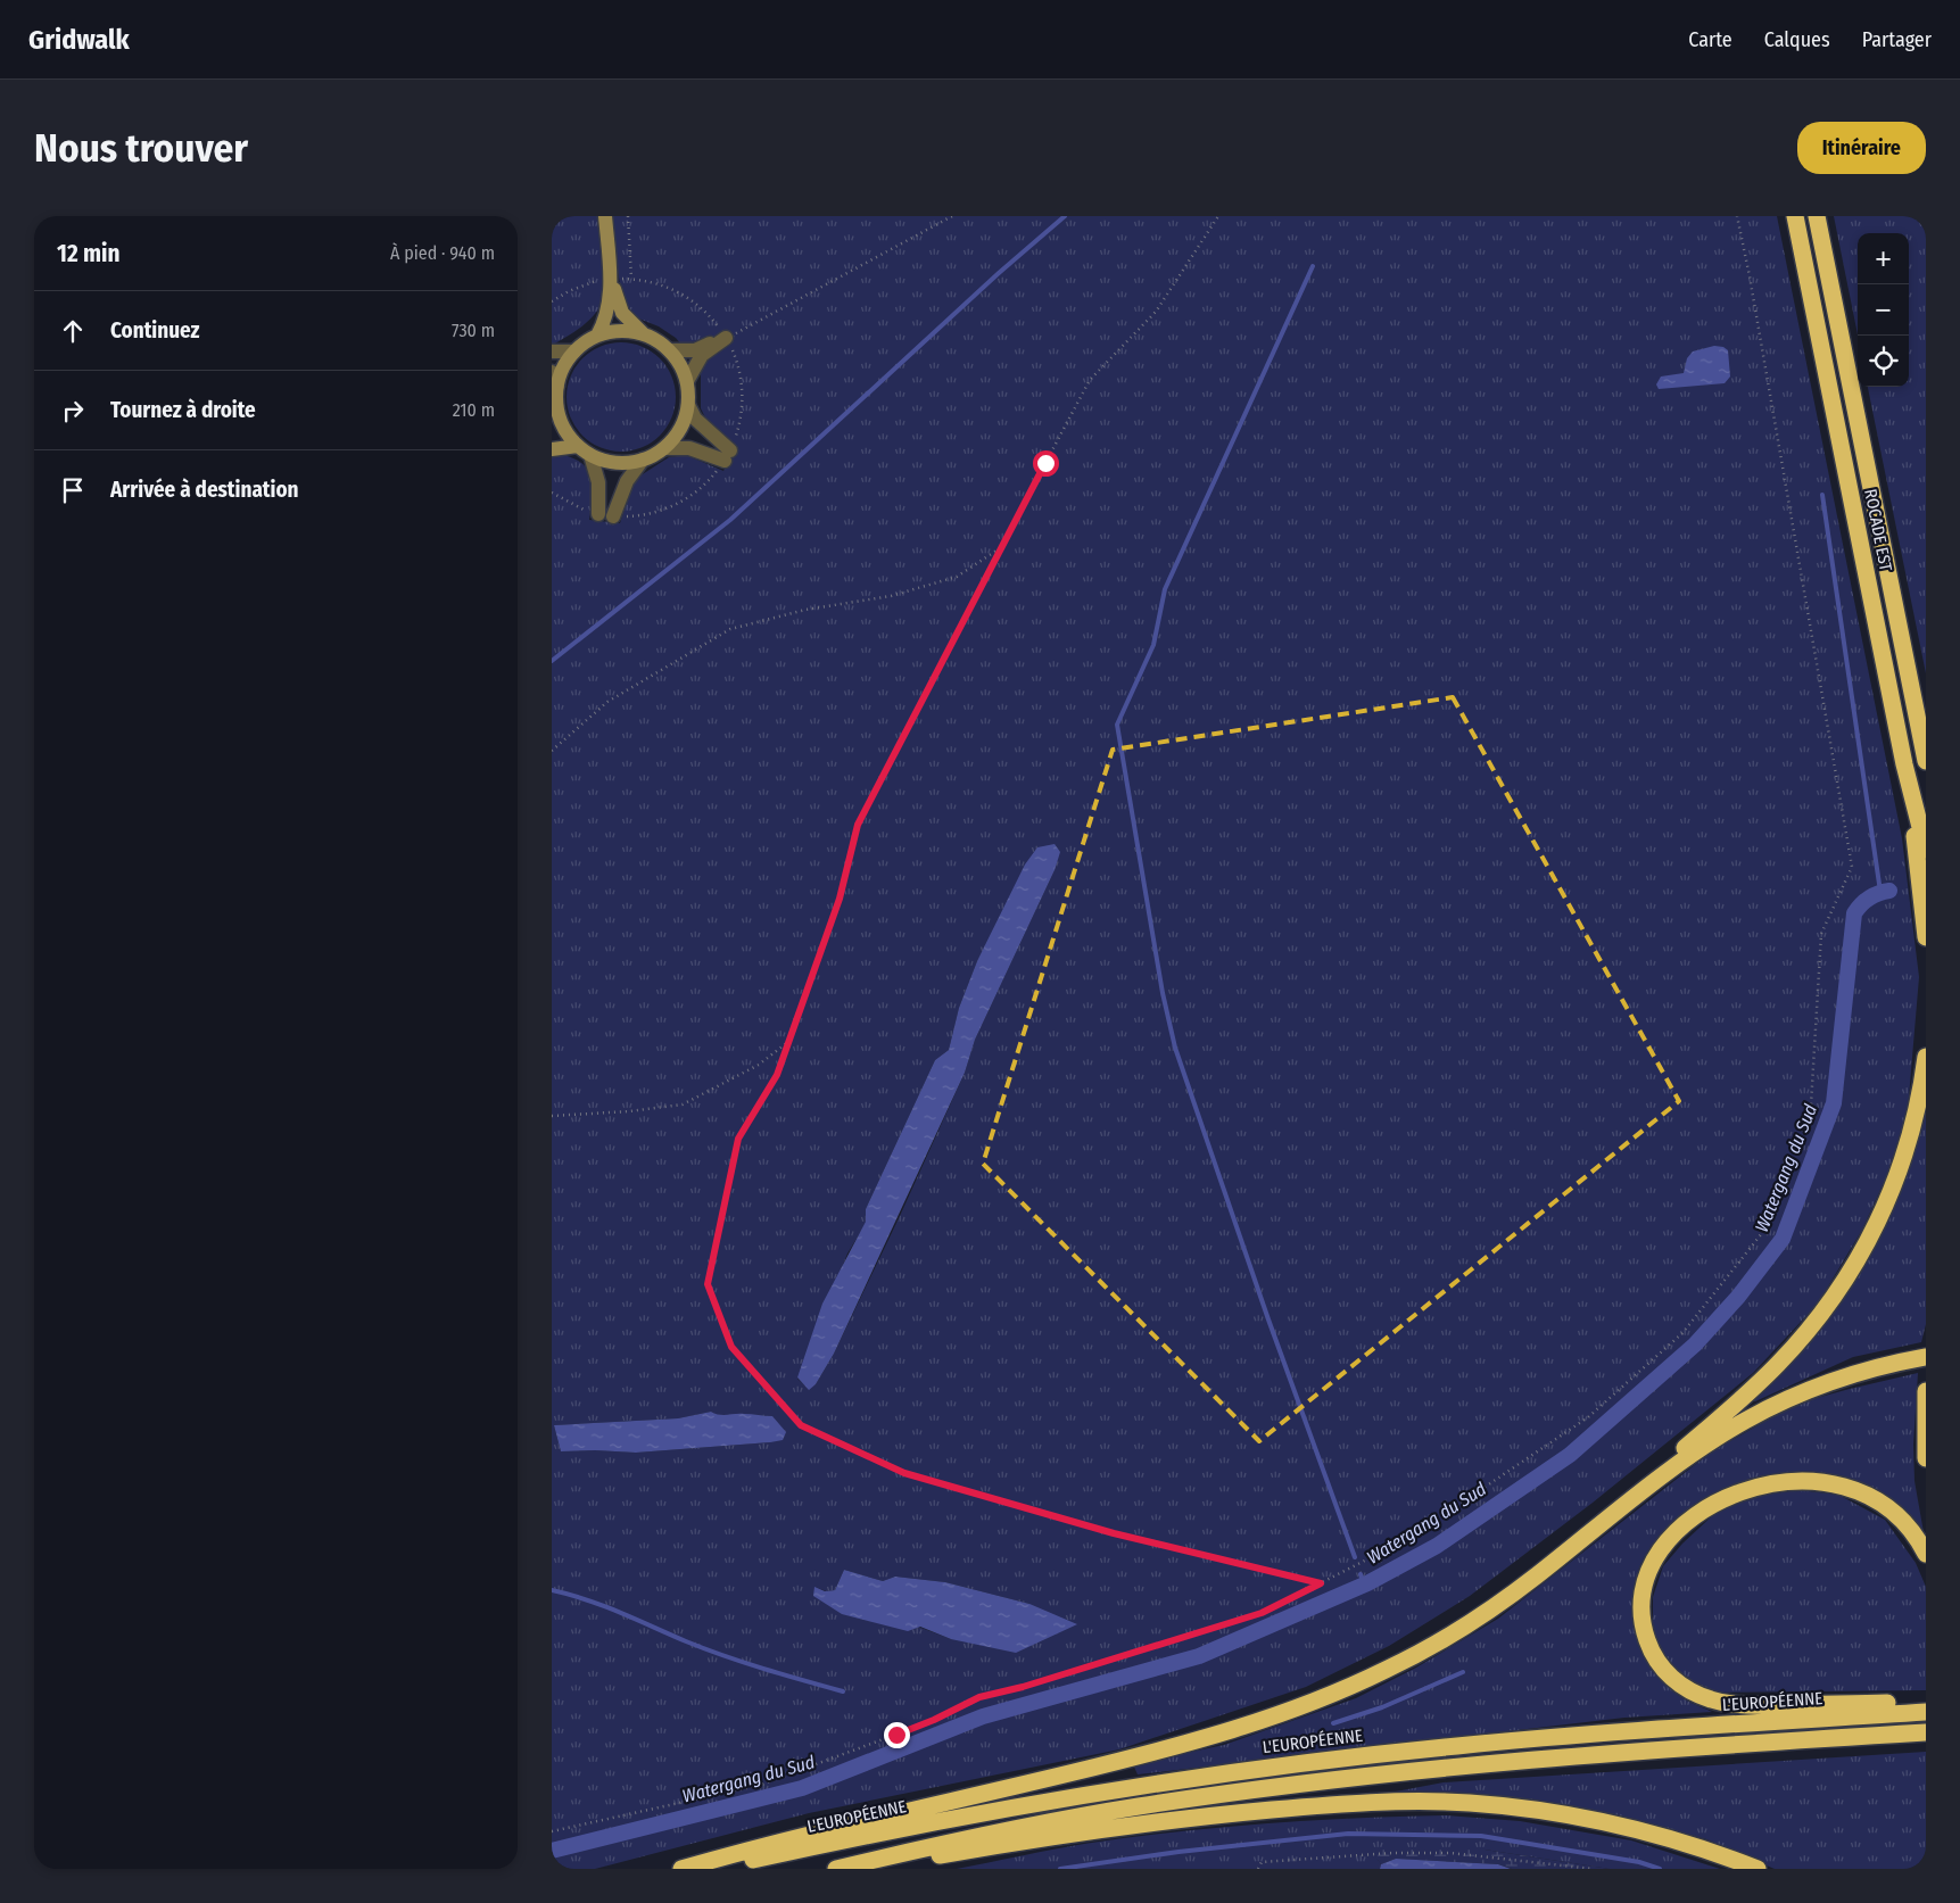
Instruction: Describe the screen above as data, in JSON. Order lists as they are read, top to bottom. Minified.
{"streets":{"highway":["ROCADE EST","L'EUROPÉENNE"]},"water":["Watergang du Sud"],"page":{"header":"Gridwalk","nav":["Carte","Calques","Partager"],"buttons":"Itinéraire","title":"Nous trouver","heading":["12 min","À pied · 940 m"],"map_buttons":["+","−"],"list":[["Continuez","730 m"],["Tournez à droite","210 m"],"Arrivée à destination"]}}
